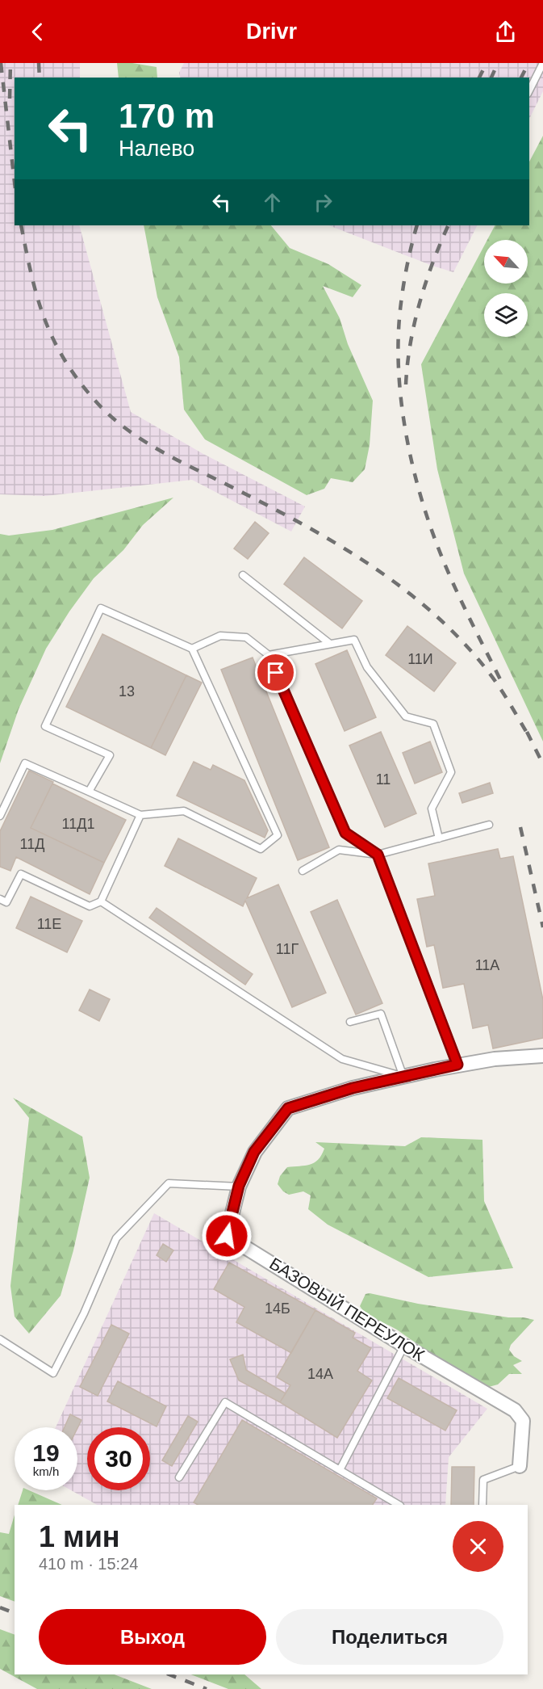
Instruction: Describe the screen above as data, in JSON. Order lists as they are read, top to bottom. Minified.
{"streets":{"street":["БАЗОВЫЙ ПЕРЕУЛОК"]},"house_numbers":["11И","13","11","11Д1","11Д","11Е","11Г","11А","14Б","14А"],"north":"top left","page":{"header":"Drivr","turn":["170 m","Налево"],"speed":"19 km/h","limit":"30","heading":["1 мин","410 m · 15:24"],"buttons":["Выход","Поделиться"]}}
